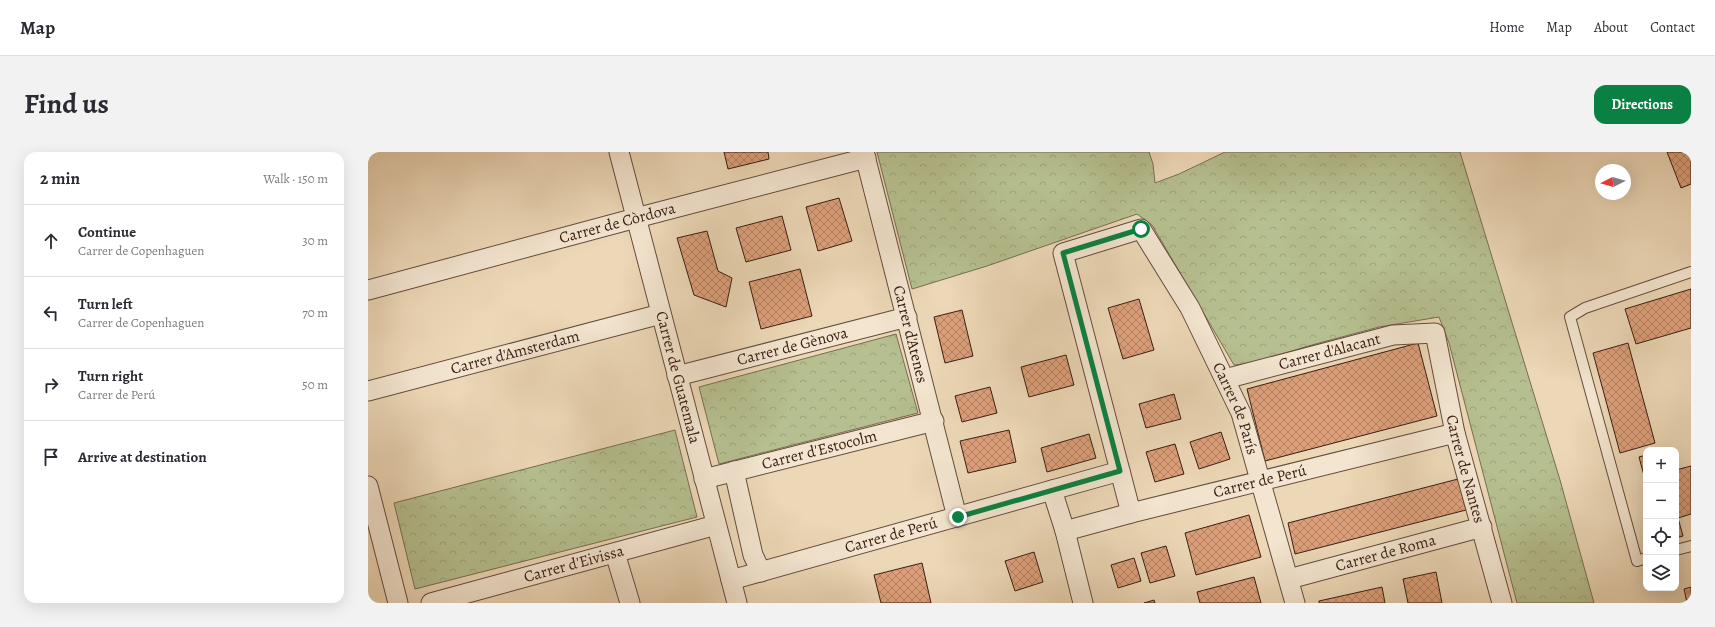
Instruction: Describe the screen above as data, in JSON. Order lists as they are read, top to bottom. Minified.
{"streets":{"street":["Carrer de Còrdova","Carrer d'Atenes","Carrer de Gènova","Carrer d'Amsterdam","Carrer d'Alacant","Carrer de Guatemala","Carrer de París","Carrer d'Estocolm","Carrer de Nantes","Carrer de Perú","Carrer de Roma","Carrer d'Eivissa"]},"crossings":[["Carrer de Còrdova","Carrer d'Atenes"],["Carrer de Còrdova","Carrer de Guatemala"],["Carrer d'Atenes","Carrer de Gènova"],["Carrer d'Atenes","Carrer d'Estocolm"],["Carrer d'Atenes","Carrer de Perú"],["Carrer de Gènova","Carrer de Guatemala"],["Carrer d'Amsterdam","Carrer de Guatemala"],["Carrer d'Alacant","Carrer de París"],["Carrer d'Alacant","Carrer de Nantes"],["Carrer de Guatemala","Carrer d'Estocolm"],["Carrer de Guatemala","Carrer de Perú"],["Carrer de Guatemala","Carrer d'Eivissa"],["Carrer de París","Carrer de Perú"],["Carrer de París","Carrer de Roma"],["Carrer de Nantes","Carrer de Perú"],["Carrer de Nantes","Carrer de Roma"]],"north":"left","page":{"header":"Map","nav":["Home","Map","About","Contact"],"title":"Find us","buttons":"Directions","heading":["2 min","Walk · 150 m"],"list":[["Continue","Carrer de Copenhaguen","30 m"],["Turn left","Carrer de Copenhaguen","70 m"],["Turn right","Carrer de Perú","50 m"],"Arrive at destination"],"map_buttons":["+","−"]}}
